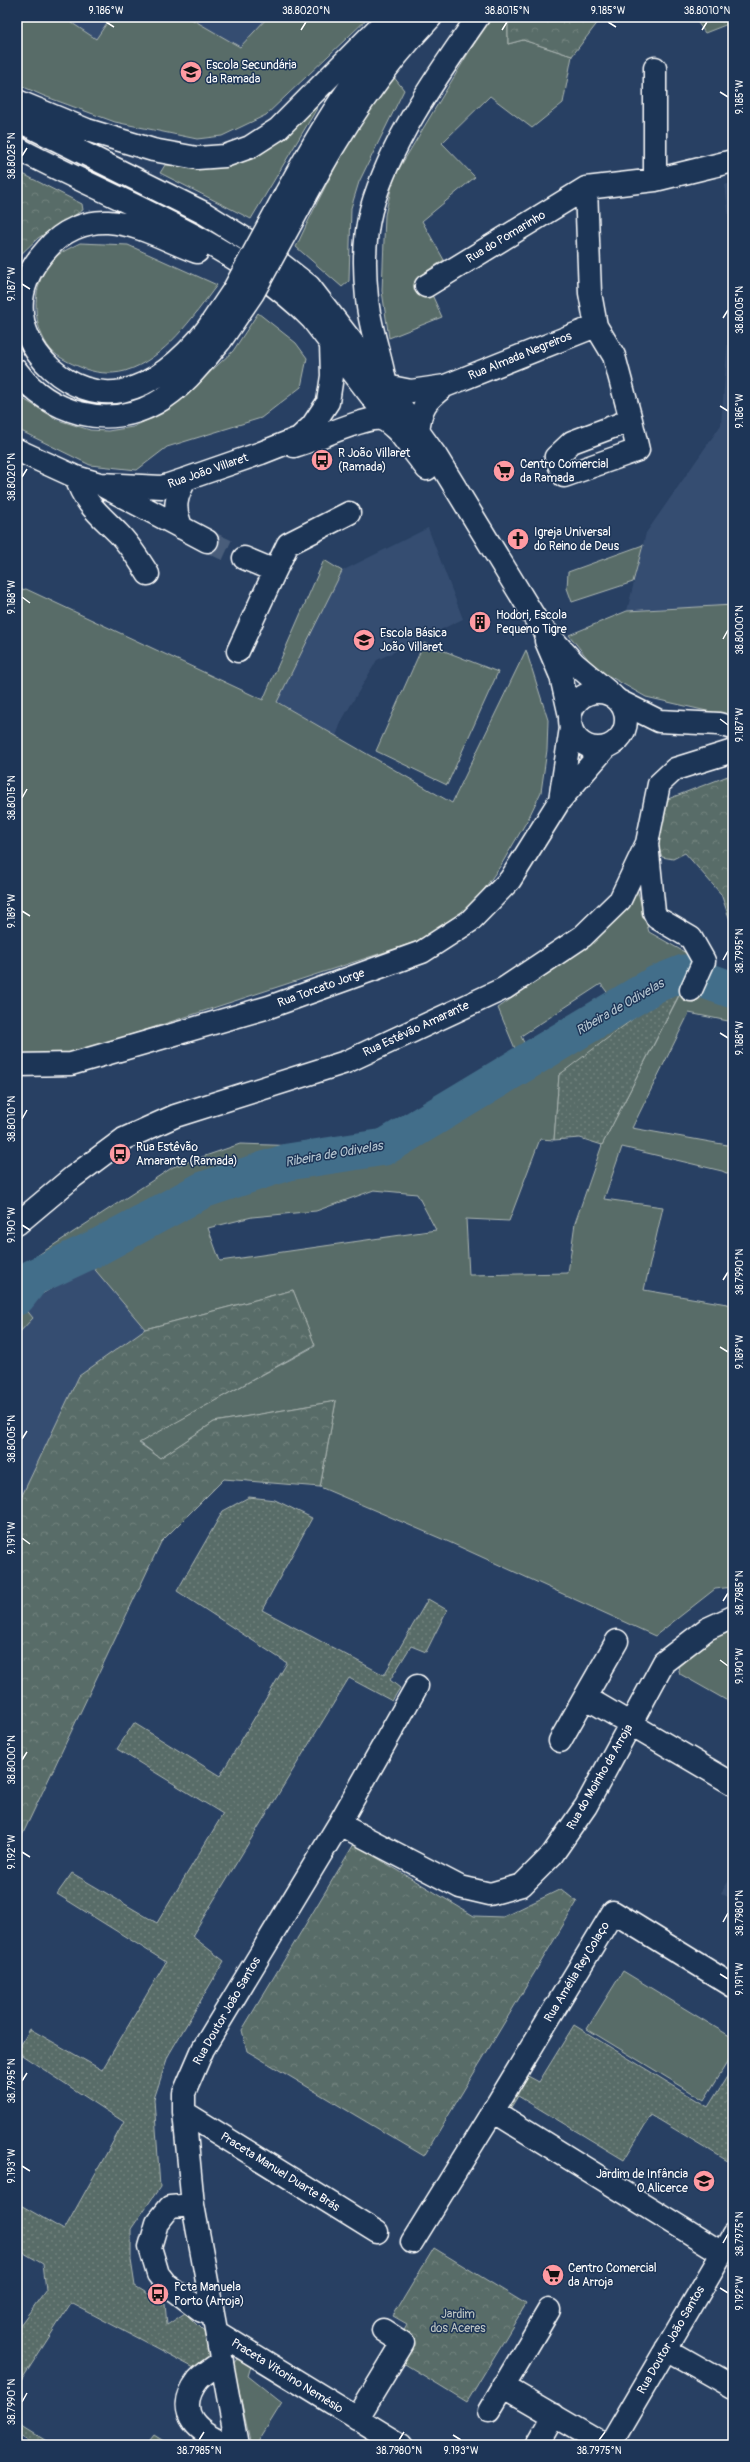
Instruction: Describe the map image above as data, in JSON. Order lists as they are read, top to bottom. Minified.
{"streets":{"street":["Rua do Pomarinho","Rua Almada Negreiros","Rua João Villaret","Rua Torcato Jorge","Rua Estêvão Amarante","Rua do Moinho da Arroja","Rua Amélia Rey Colaço","Rua Doutor João Santos","Praceta Manuel Duarte Brás","Praceta Vitorino Nemésio"]},"crossings":[["Rua Almada Negreiros","Rua João Villaret"],["Rua do Moinho da Arroja","Rua Doutor João Santos"],["Rua Doutor João Santos","Praceta Manuel Duarte Brás"],["Rua Doutor João Santos","Praceta Vitorino Nemésio"]],"water":["Ribeira de Odivelas"],"parks":["Jardim dos Aceres"],"places":{"school or university":["Escola Secundária da Ramada","Escola Básica João Villaret","Jardim de Infância O Alicerce"],"bus stop":["R João Villaret (Ramada)","Rua Estêvão Amarante (Ramada)","Pcta Manuela Porto (Arroja)"],"supermarket":["Centro Comercial da Ramada","Centro Comercial da Arroja"],"church":["Igreja Universal do Reino de Deus"],"building":["Hodori, Escola Pequeno Tigre"]},"coordinates":["9.186°W","38.8020°N","38.8015°N","9.185°W","38.8010°N","38.8025°N","9.187°W","38.8005°N","9.188°W","38.8000°N","9.189°W","38.7995°N","9.190°W","38.7990°N","9.191°W","38.7985°N","9.192°W","38.7980°N","9.193°W","38.7975°N"]}
